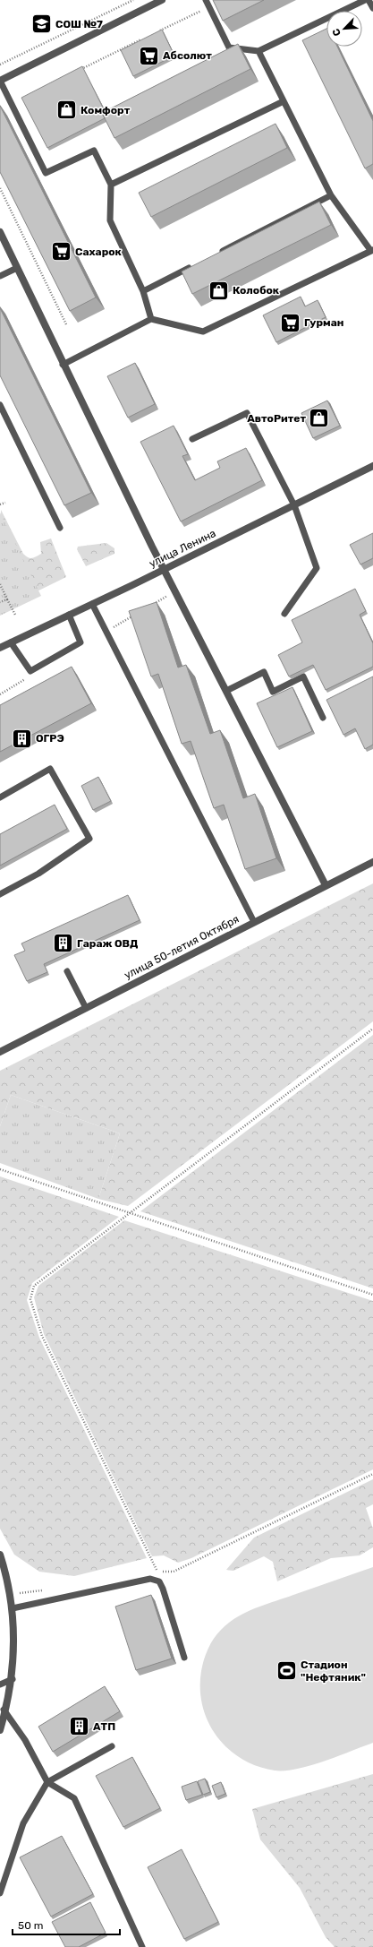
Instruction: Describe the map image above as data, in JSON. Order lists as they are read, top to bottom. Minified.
{"streets":{"street":["улица Ленина","улица 50-летия Октября"]},"places":{"school or university":["СОШ №7"],"supermarket":["Абсолют","Сахарок","Гурман"],"shop":["Комфорт","Колобок","АвтоРитет"],"building":["ОГРЭ","Гараж ОВД","АТП"],"sports":["Стадион \"Нефтяник\""]},"scale_bar":"50 m","north":"bottom left"}
